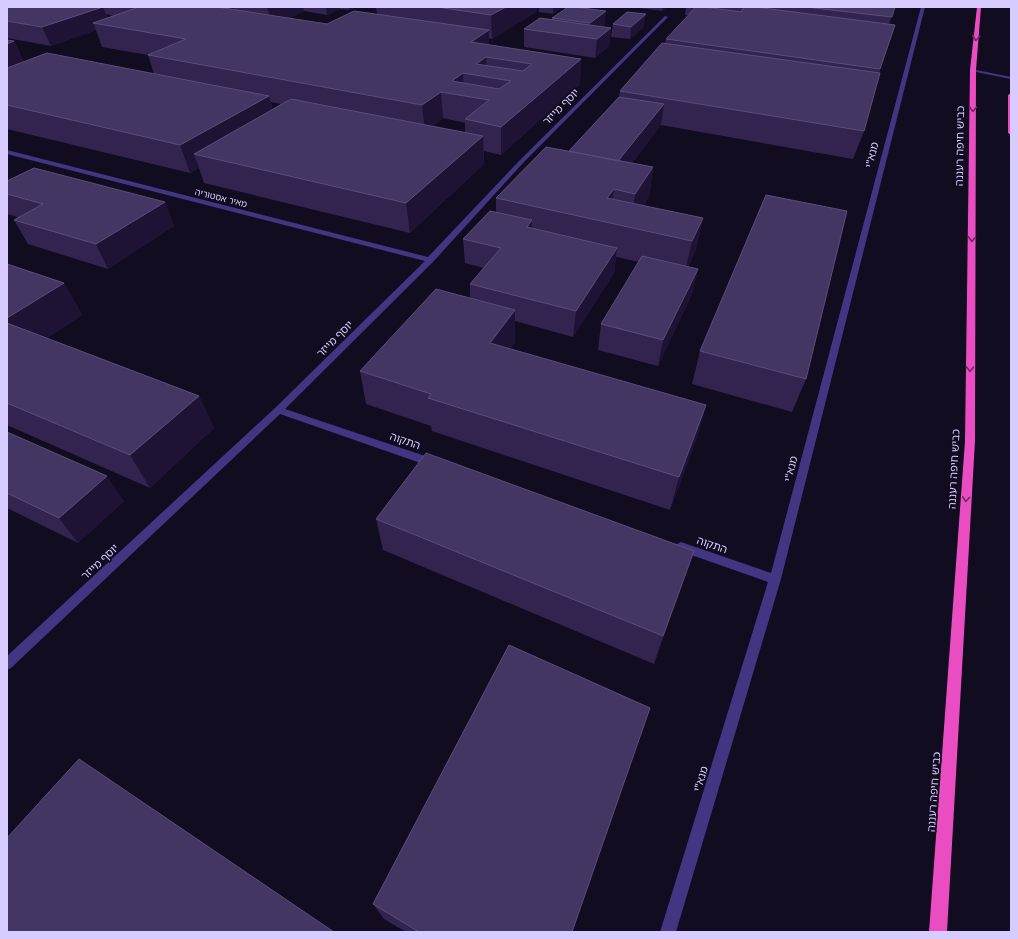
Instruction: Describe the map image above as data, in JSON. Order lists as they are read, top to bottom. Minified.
{"streets":{"highway":["כביש חיפה רעננה"],"street":["יוסף מייזר","מנא\"י","מאיר אסטוריה","התקוה"]},"crossings":[["יוסף מייזר","מאיר אסטוריה"],["יוסף מייזר","התקוה"],["מנא\"י","התקוה"]],"one_way":["כביש חיפה רעננה"]}
